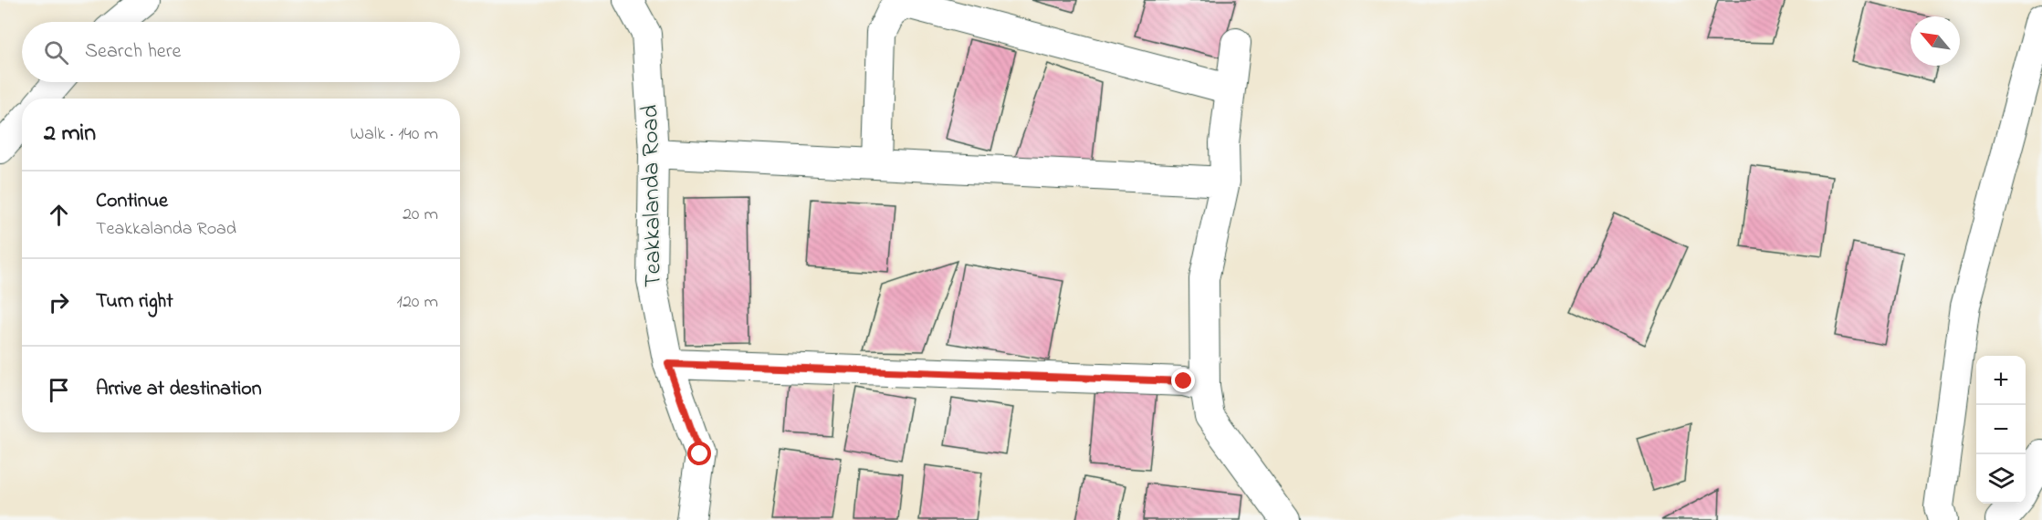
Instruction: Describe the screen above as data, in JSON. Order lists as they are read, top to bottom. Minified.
{"streets":{"street":["Teakkalanda Road"]},"north":"top left","page":{"search":"Search here","heading":["2 min","Walk · 140 m"],"list":[["Continue","Teakkalanda Road","20 m"],["Turn right","120 m"],"Arrive at destination"],"map_buttons":["+","−"]}}
